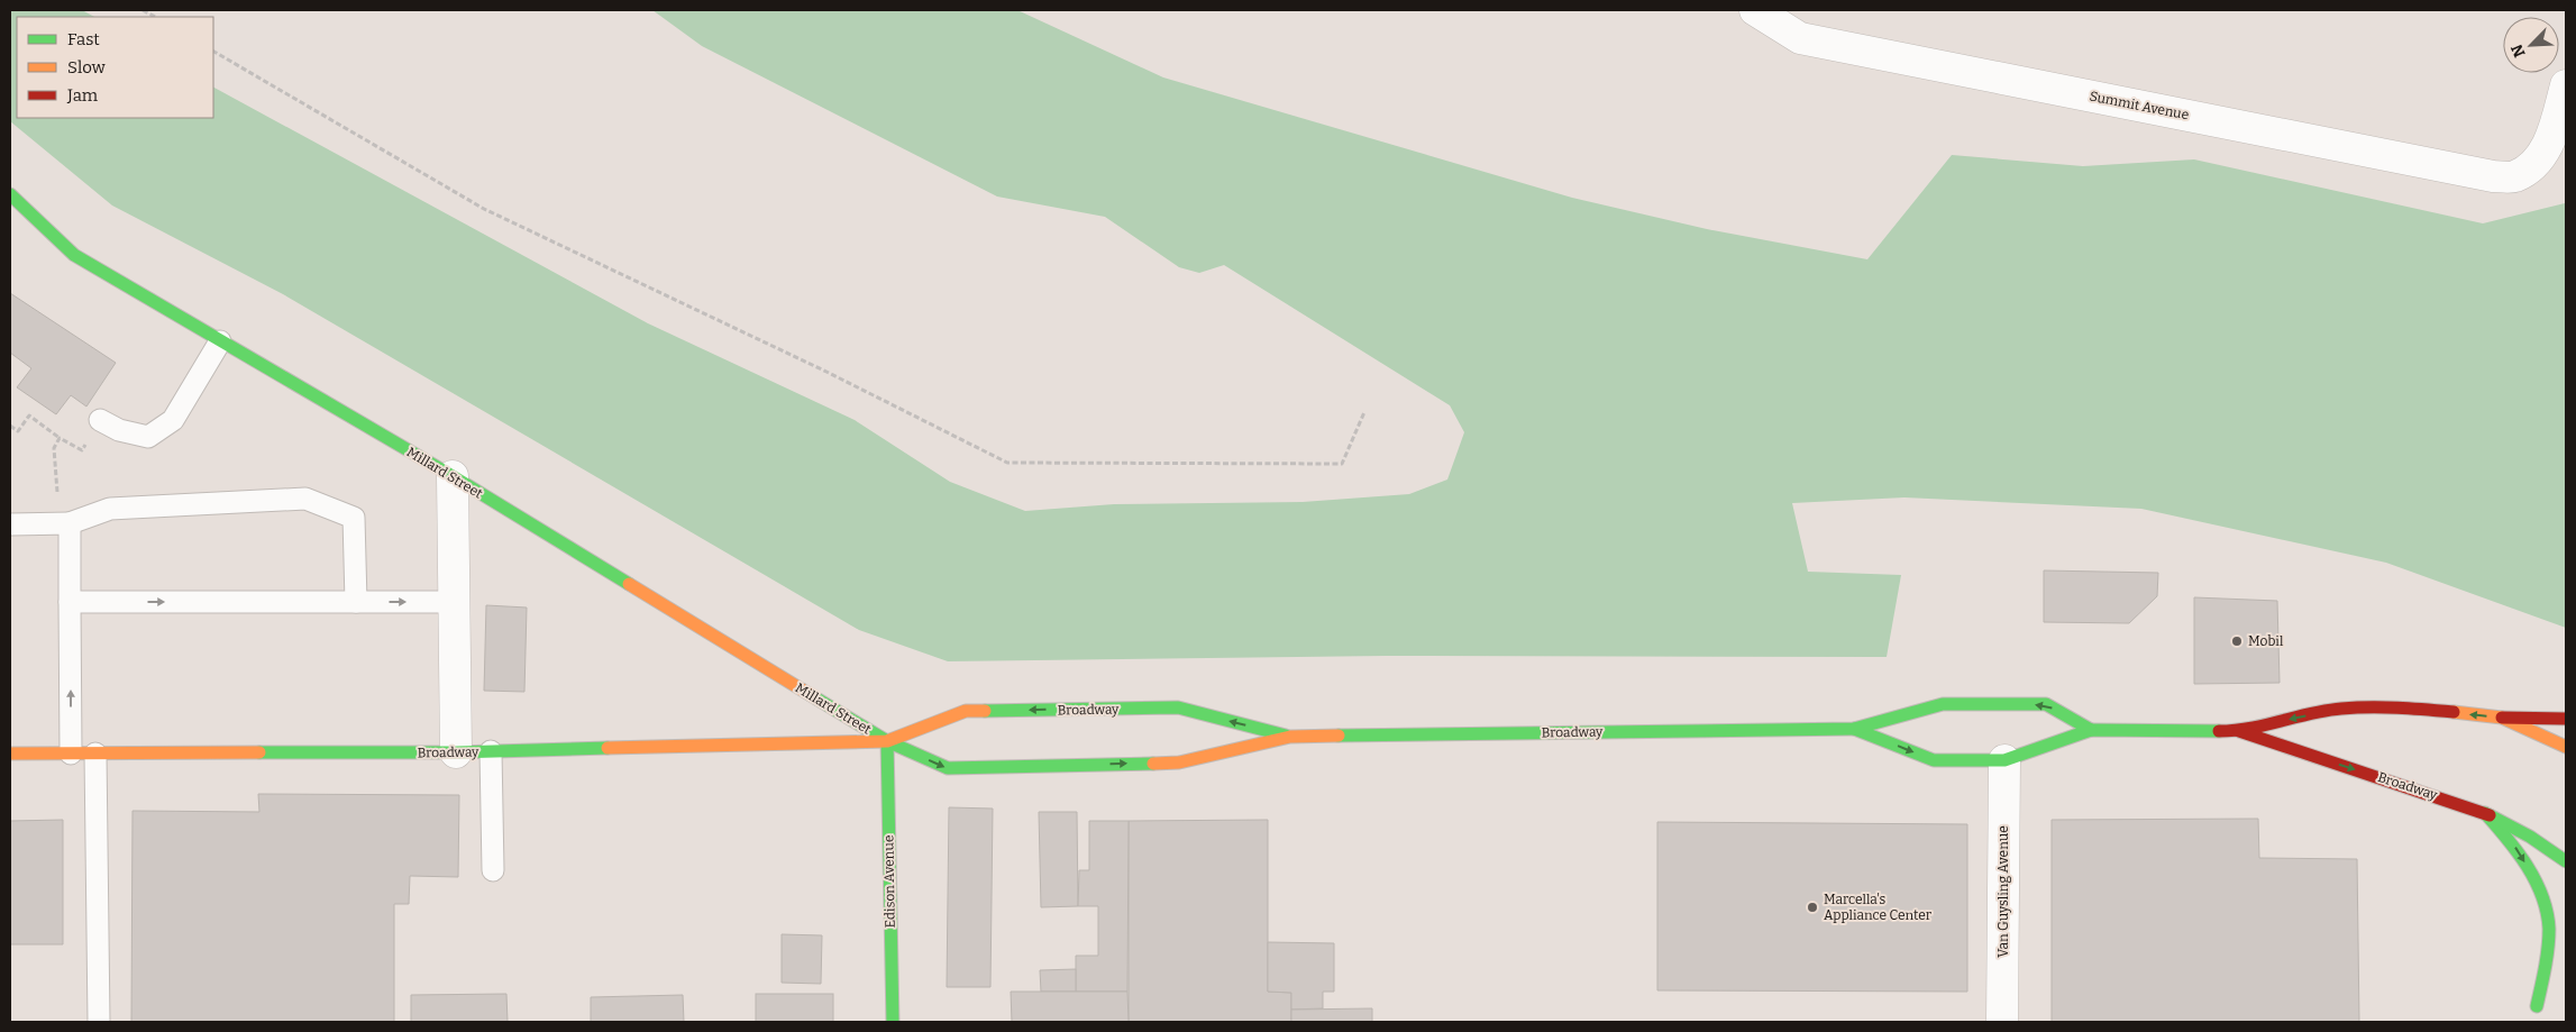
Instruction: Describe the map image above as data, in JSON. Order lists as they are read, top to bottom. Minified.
{"streets":{"main road":["Millard Street","Broadway","Edison Avenue"],"street":["Summit Avenue","Van Guysling Avenue"]},"crossings":[["Millard Street","Broadway"],["Millard Street","Edison Avenue"],["Broadway","Edison Avenue"],["Broadway","Van Guysling Avenue"]],"places":["Mobil","Marcella's Appliance Center"],"legend":["Fast","Slow","Jam"],"north":"bottom left"}
